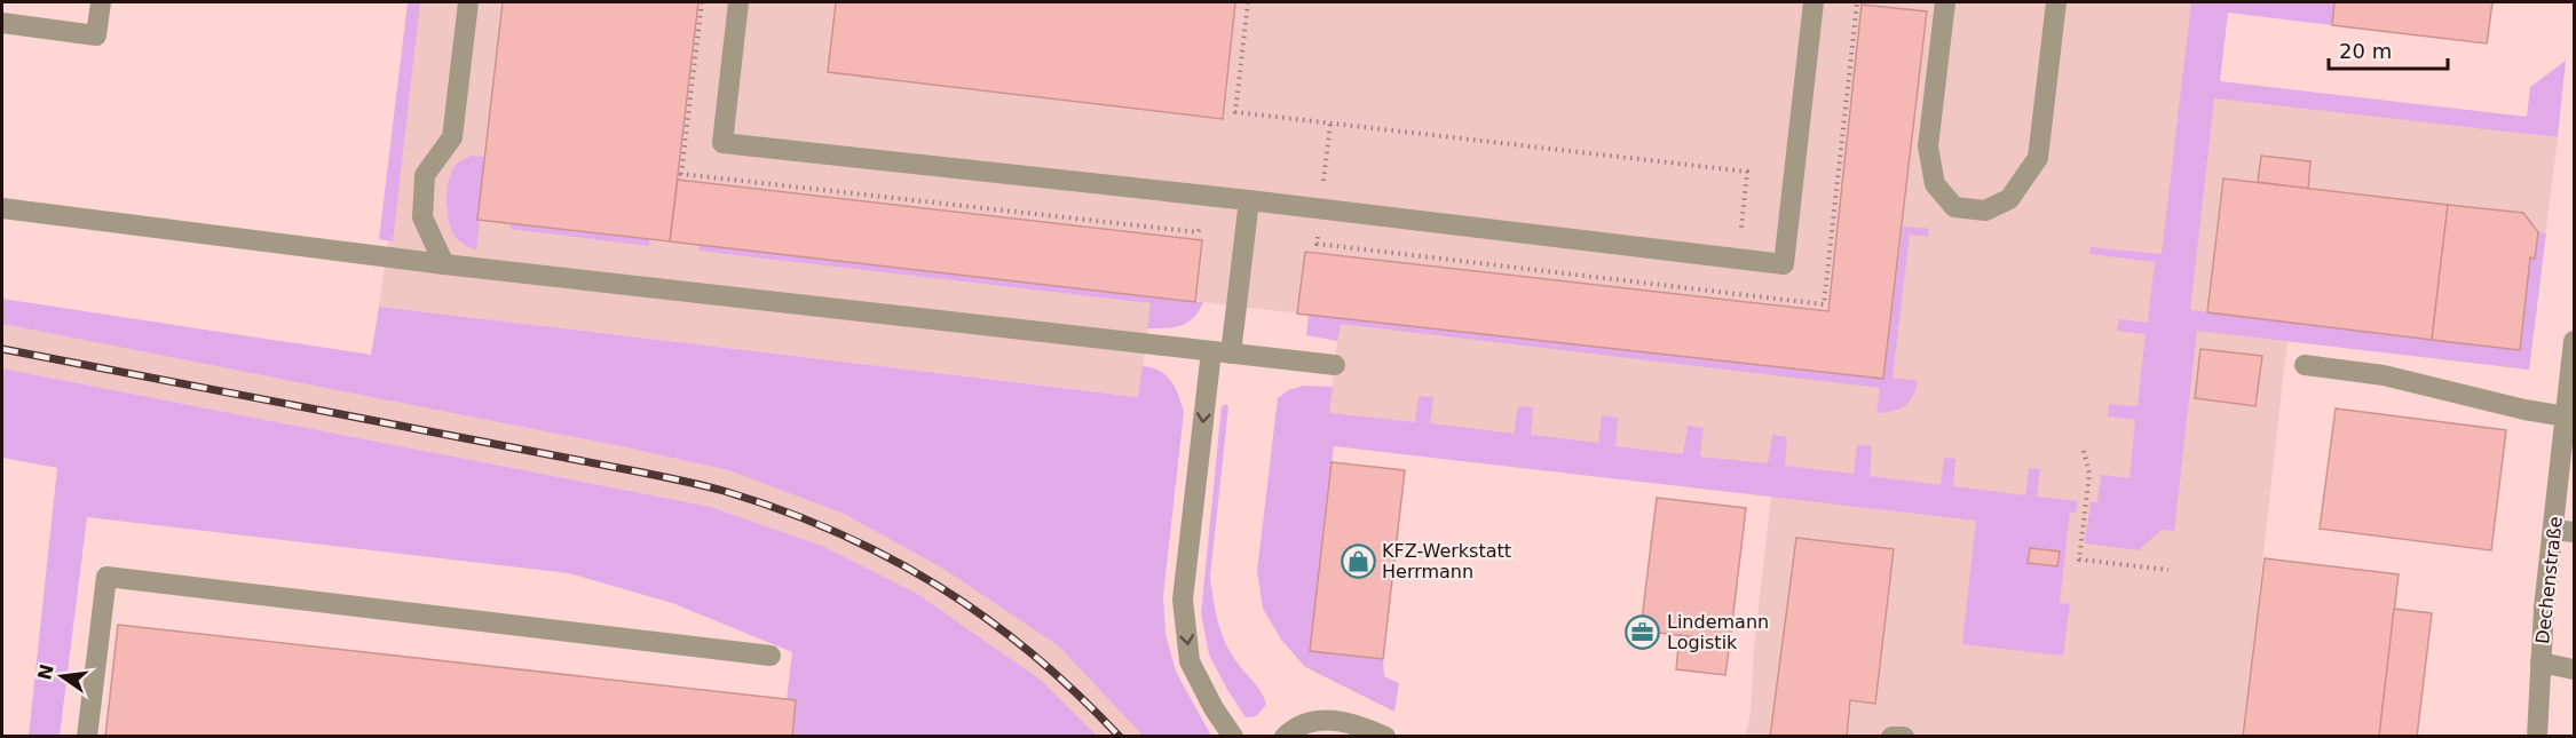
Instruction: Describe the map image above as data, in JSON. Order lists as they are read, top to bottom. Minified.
{"streets":{"street":["Dechenstraße"]},"places":{"shop":["KFZ-Werkstatt Herrmann"],"office":["Lindemann Logistik"]},"scale_bar":"20 m","north":"left"}
